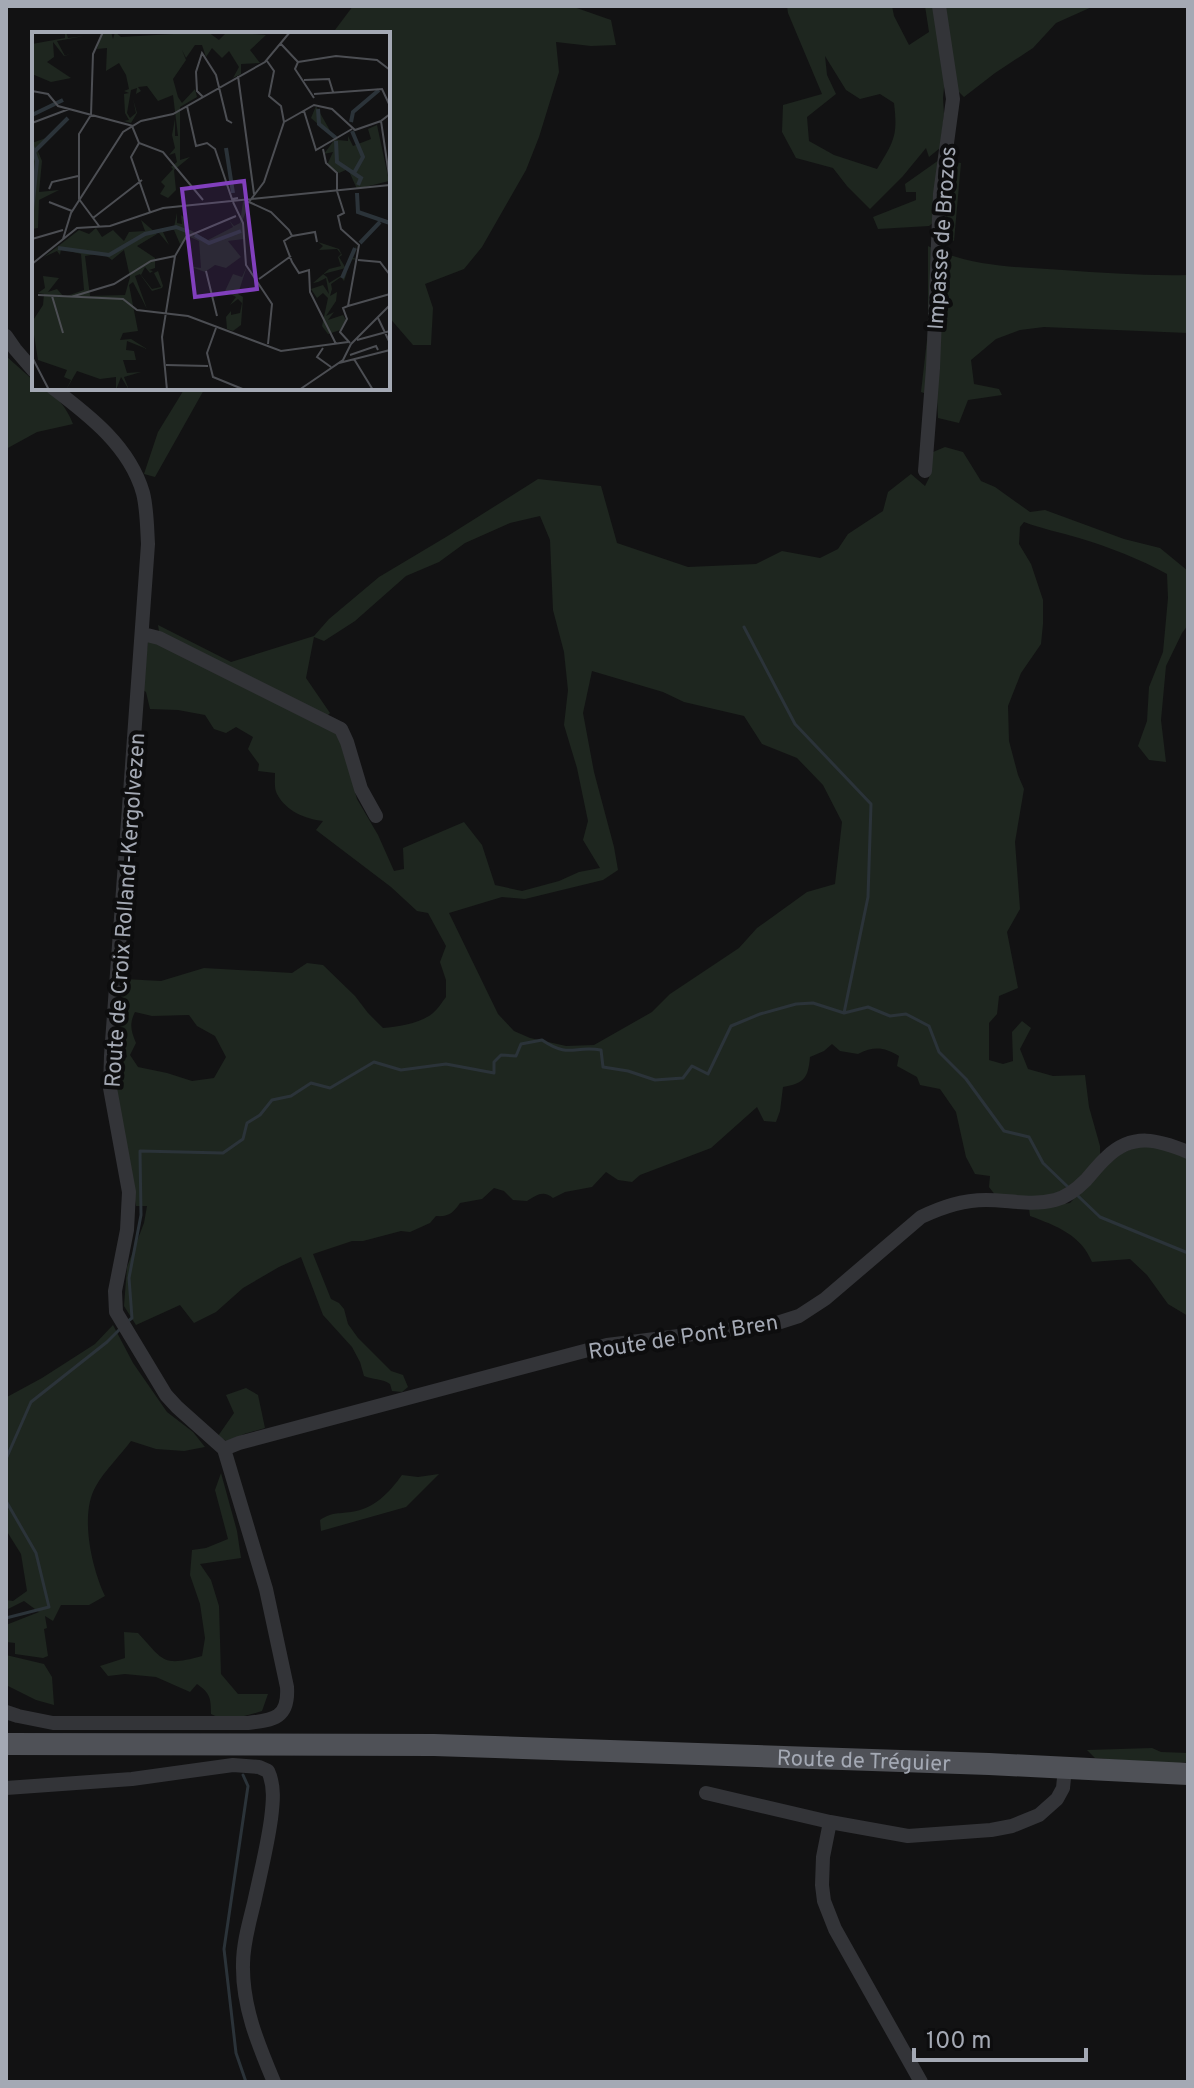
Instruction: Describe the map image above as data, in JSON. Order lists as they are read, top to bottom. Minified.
{"streets":{"main road":["Route de Tréguier"],"street":["Impasse de Brozos","Route de Croix Rolland-Kergolvezen","Route de Pont Bren"]},"crossings":[["Route de Croix Rolland-Kergolvezen","Route de Pont Bren"]],"scale_bar":"100 m"}
